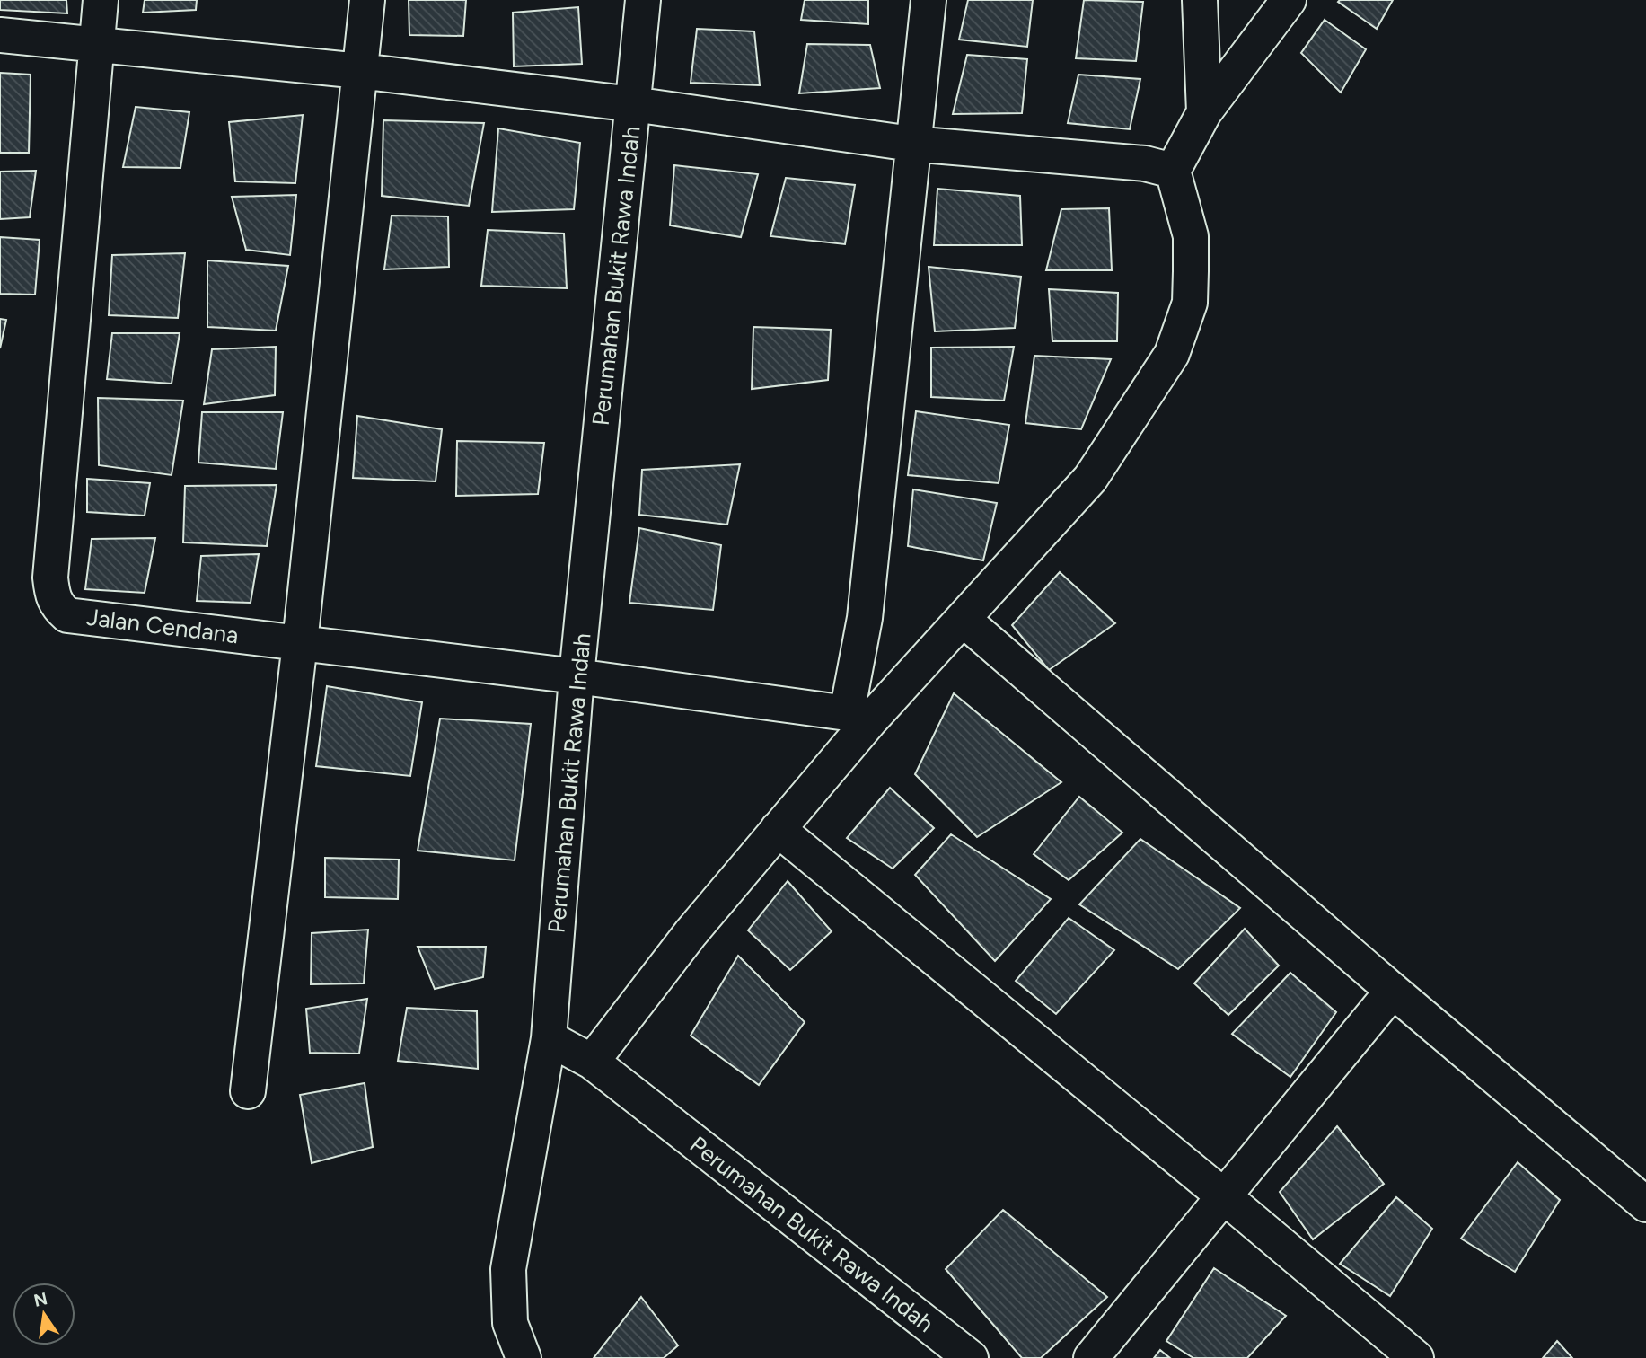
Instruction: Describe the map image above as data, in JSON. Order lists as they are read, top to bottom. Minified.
{"streets":{"street":["Perumahan Bukit Rawa Indah","Jalan Cendana"]},"crossings":[["Perumahan Bukit Rawa Indah","Jalan Cendana"]],"north":"top"}
